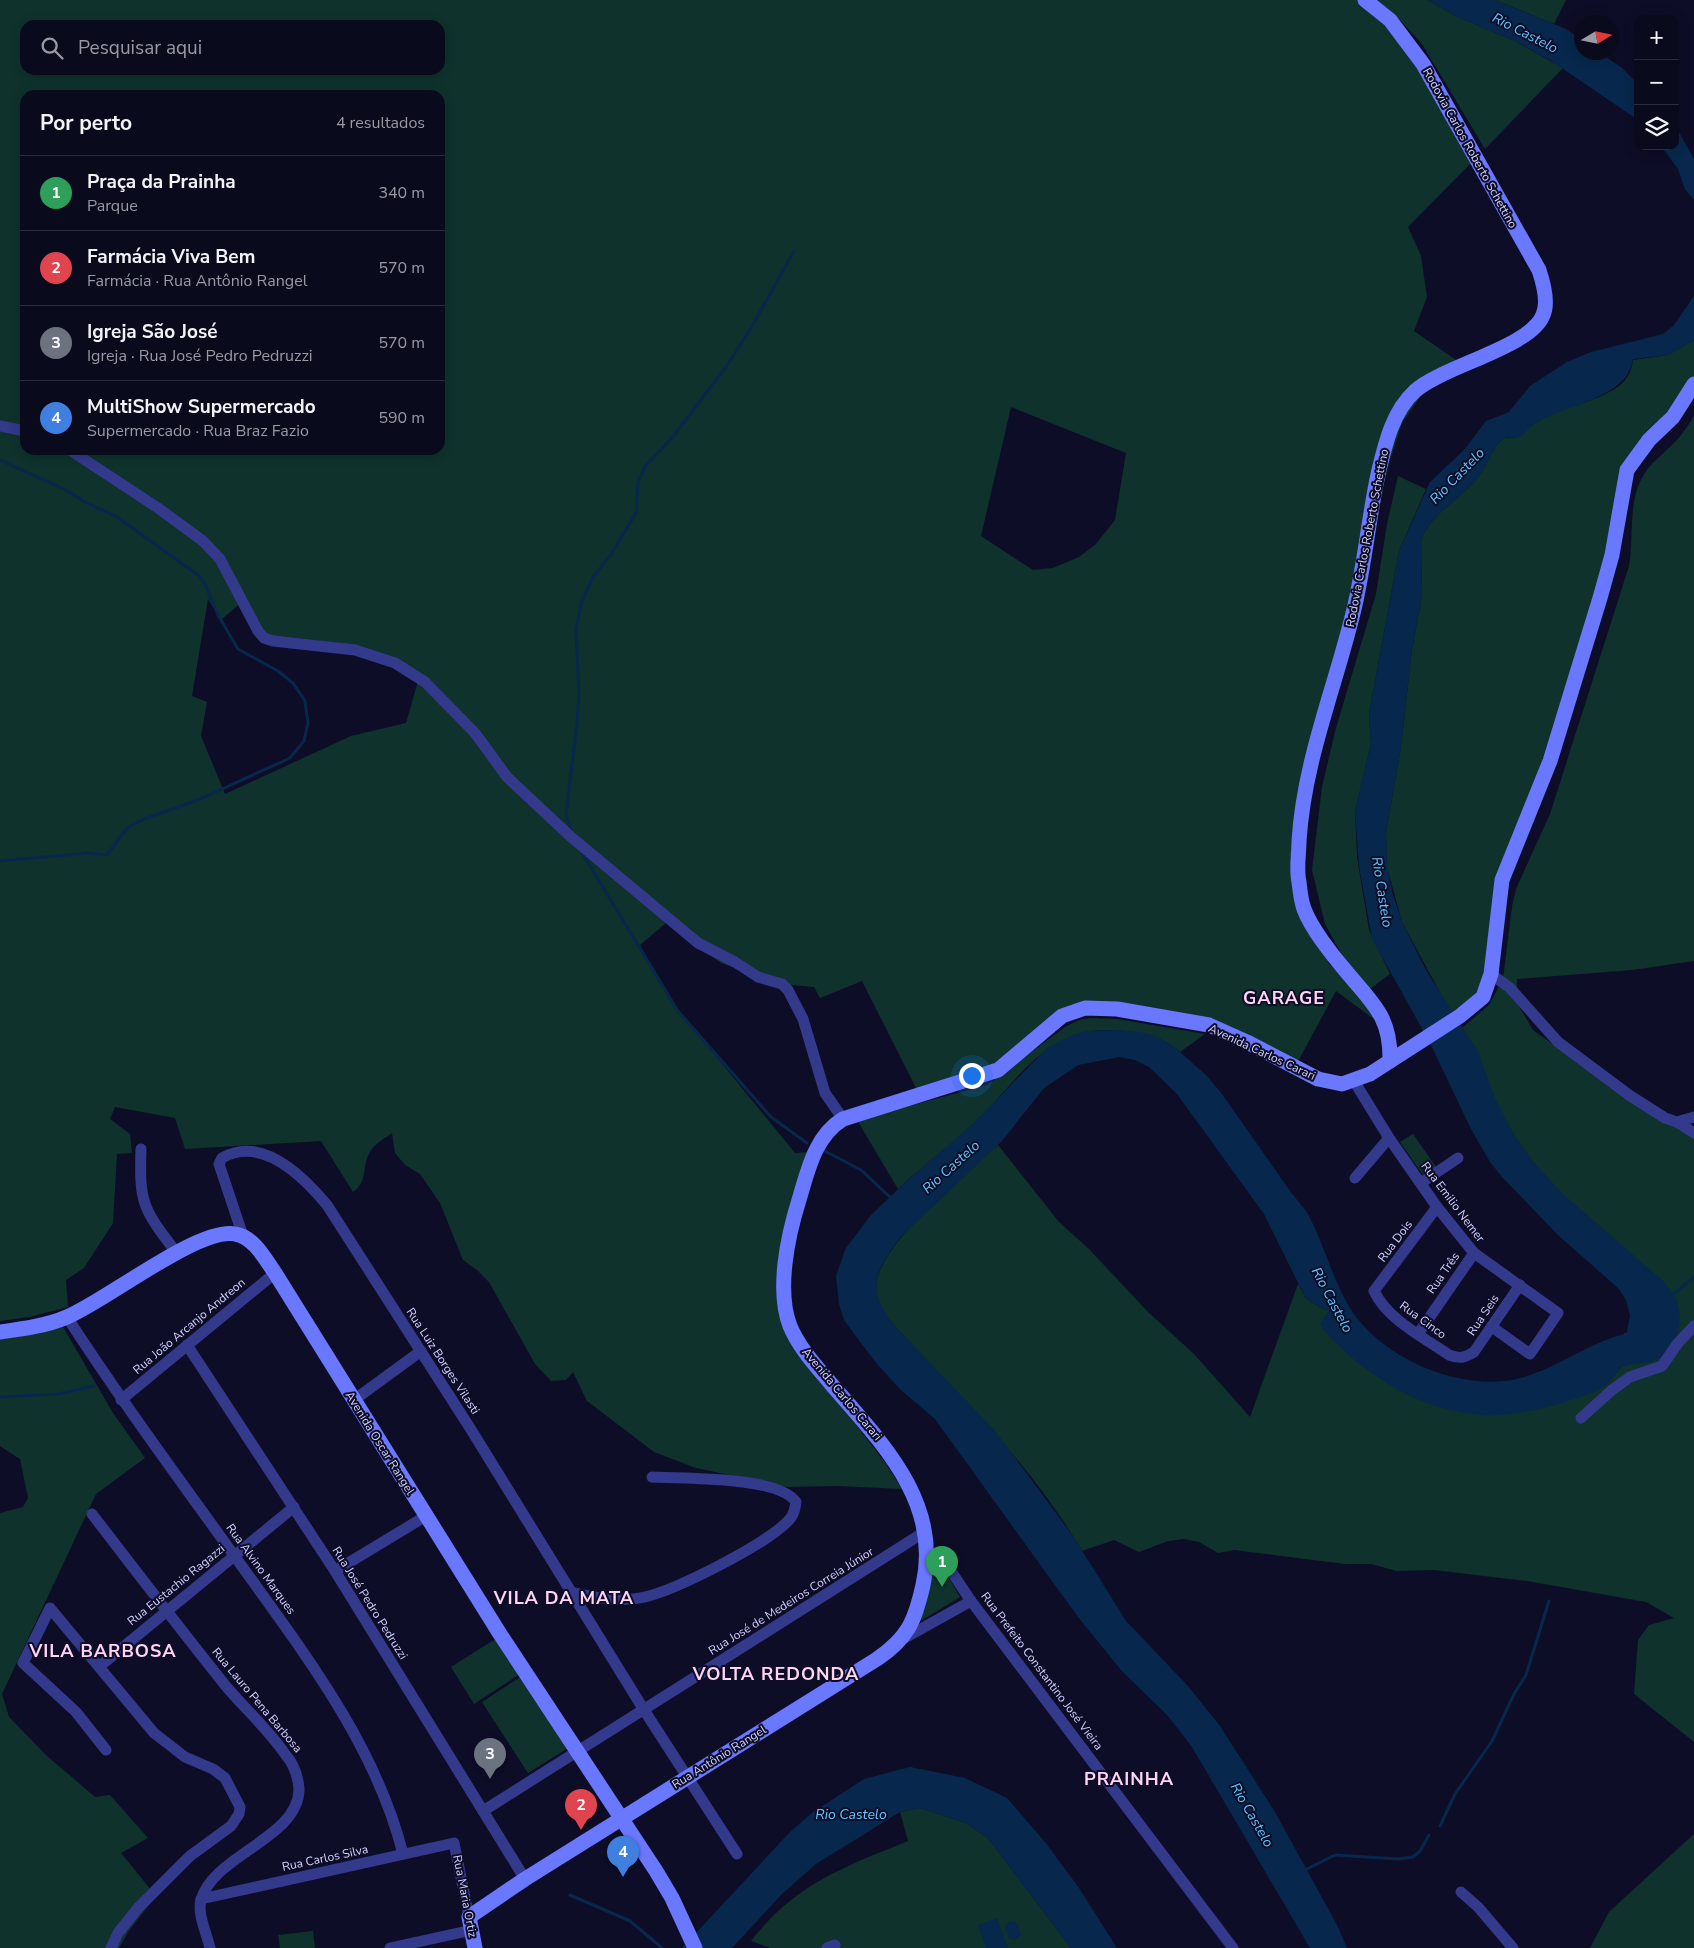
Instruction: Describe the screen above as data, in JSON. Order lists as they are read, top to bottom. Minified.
{"streets":{"main road":["Rodovia Carlos Roberto Schettino","Avenida Carlos Carari","Avenida Oscar Rangel","Rua Antônio Rangel","Rua Maria Ortiz"],"street":["Rua Emilio Nemer","Rua Dois","Rua Três","Rua Seis","Rua Cinco","Rua João Arcanjo Andreon","Rua Luiz Borges Vilasti","Rua Alvino Marques","Rua Eustachio Ragazzi","Rua José de Medeiros Correia Júnior","Rua José Pedro Pedruzzi","Rua Prefeito Constantino José Vieira","Rua Lauro Pena Barbosa","Rua Carlos Silva"]},"crossings":[["Rodovia Carlos Roberto Schettino","Avenida Carlos Carari"],["Avenida Carlos Carari","Rua Emilio Nemer"],["Avenida Carlos Carari","Rua José de Medeiros Correia Júnior"],["Avenida Carlos Carari","Rua Antônio Rangel"],["Rua Emilio Nemer","Rua Dois"],["Rua Emilio Nemer","Rua Três"],["Rua Emilio Nemer","Rua Seis"],["Rua Dois","Rua Cinco"],["Rua Três","Rua Cinco"],["Rua Seis","Rua Cinco"],["Rua João Arcanjo Andreon","Avenida Oscar Rangel"],["Rua João Arcanjo Andreon","Rua Alvino Marques"],["Rua João Arcanjo Andreon","Rua José Pedro Pedruzzi"],["Rua Luiz Borges Vilasti","Avenida Oscar Rangel"],["Rua Luiz Borges Vilasti","Rua José de Medeiros Correia Júnior"],["Rua Luiz Borges Vilasti","Rua Antônio Rangel"],["Avenida Oscar Rangel","Rua José de Medeiros Correia Júnior"],["Avenida Oscar Rangel","Rua Antônio Rangel"],["Rua Alvino Marques","Rua Eustachio Ragazzi"],["Rua Alvino Marques","Rua Carlos Silva"],["Rua Eustachio Ragazzi","Rua José Pedro Pedruzzi"],["Rua Eustachio Ragazzi","Rua Lauro Pena Barbosa"],["Rua José de Medeiros Correia Júnior","Rua José Pedro Pedruzzi"],["Rua José Pedro Pedruzzi","Rua Antônio Rangel"],["Rua Prefeito Constantino José Vieira","Rua Antônio Rangel"],["Rua Lauro Pena Barbosa","Rua Carlos Silva"],["Rua Antônio Rangel","Rua Maria Ortiz"],["Rua Carlos Silva","Rua Maria Ortiz"]],"districts":["GARAGE","VILA DA MATA","VILA BARBOSA","VOLTA REDONDA","PRAINHA"],"water":["Rio Castelo"],"north":"right","page":{"map_buttons":["+","−"],"search":"Pesquisar aqui","heading":["Por perto","4 resultados"],"list":[{"mark":"1","name":"Praça da Prainha","note":"Parque","value":"340 m"},{"mark":"2","name":"Farmácia Viva Bem","note":"Farmácia · Rua Antônio Rangel","value":"570 m"},{"mark":"3","name":"Igreja São José","note":"Igreja · Rua José Pedro Pedruzzi","value":"570 m"},{"mark":"4","name":"MultiShow Supermercado","note":"Supermercado · Rua Braz Fazio","value":"590 m"}],"pins":["1","3","2","4"]}}
